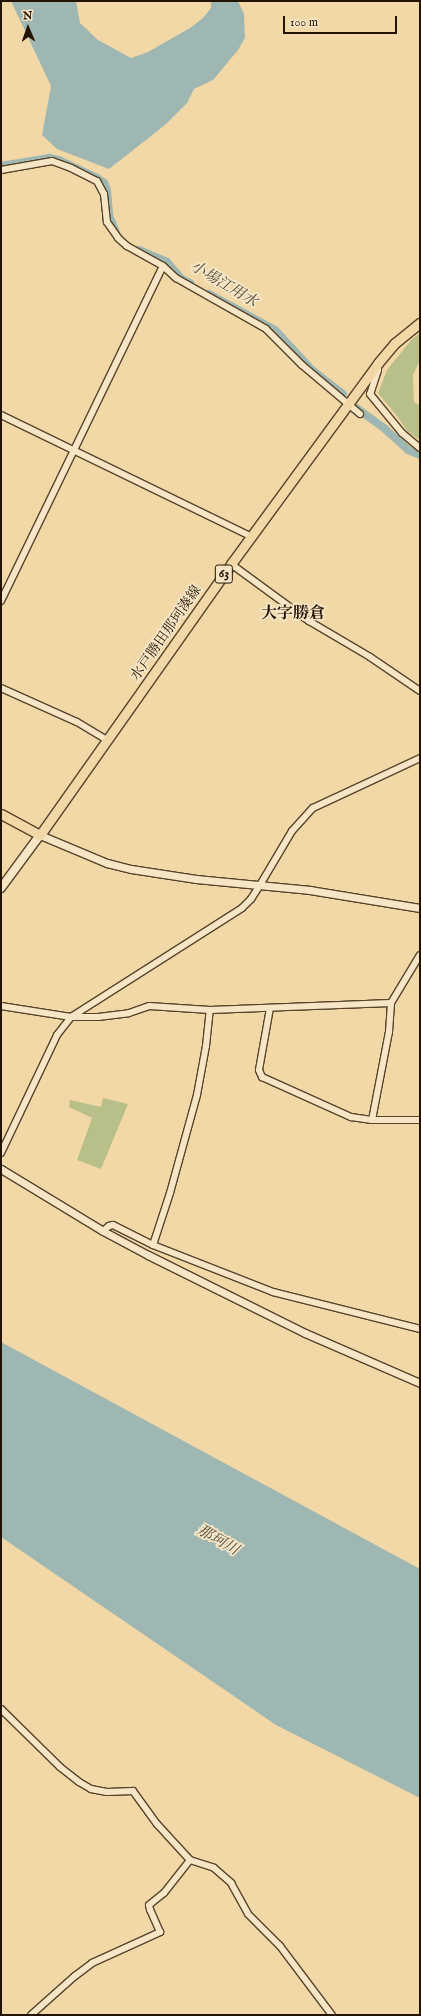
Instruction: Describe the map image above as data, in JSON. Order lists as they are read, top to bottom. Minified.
{"streets":{"main road":["63","水戸勝田那珂湊線"]},"districts":["大字勝倉"],"water":["小場江用水","那珂川"],"scale_bar":"100 m","north":"top"}
